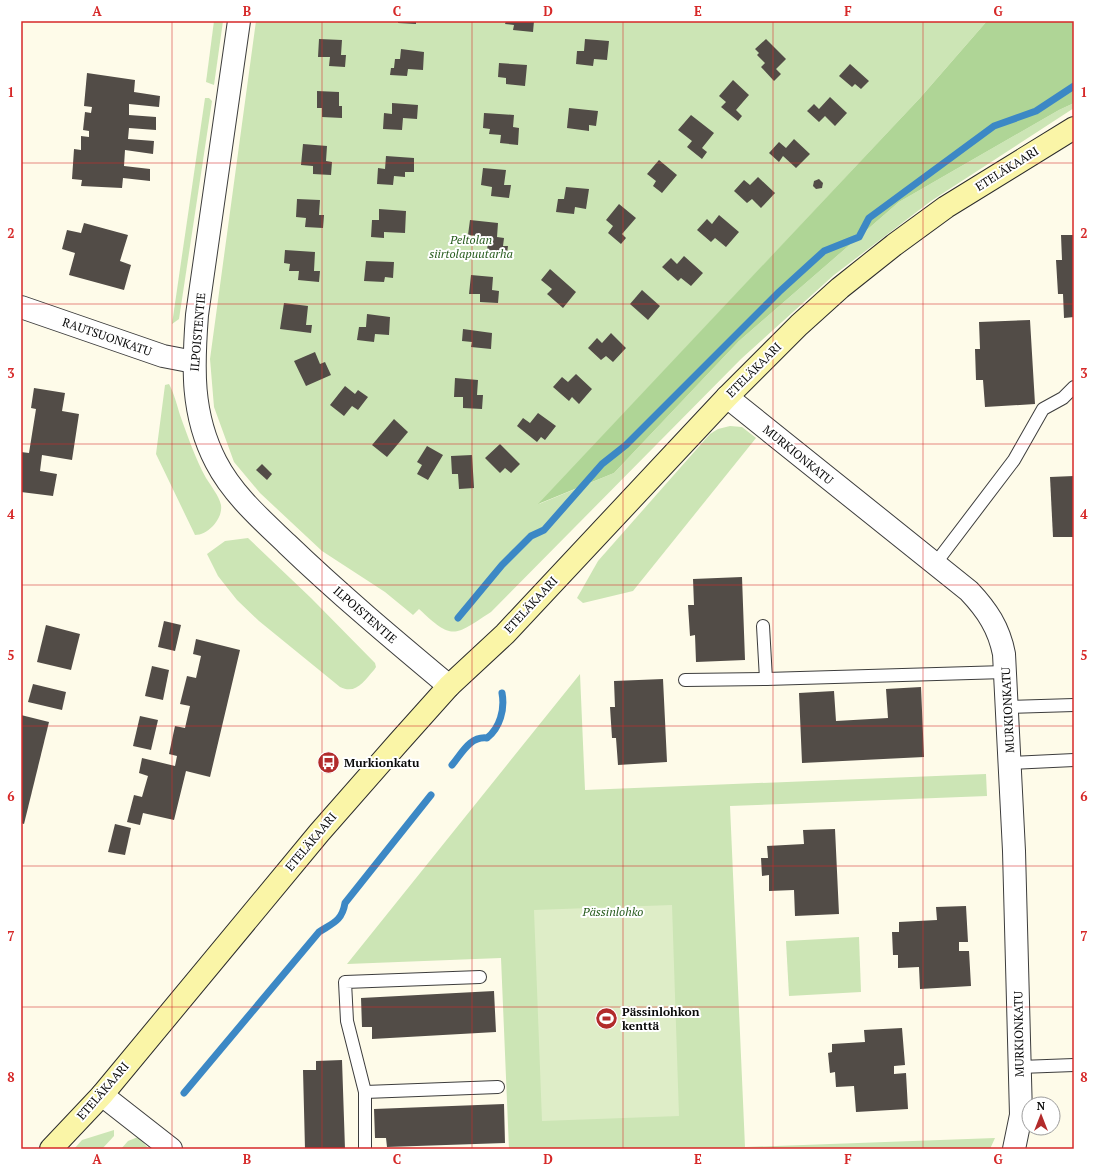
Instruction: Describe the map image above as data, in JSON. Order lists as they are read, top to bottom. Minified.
{"streets":{"main road":["ETELÄKAARI"],"street":["ILPOISTENTIE","RAUTSUONKATU","MURKIONKATU"]},"crossings":[["ETELÄKAARI","ILPOISTENTIE"],["ETELÄKAARI","MURKIONKATU"],["ILPOISTENTIE","RAUTSUONKATU"]],"parks":["Peltolan siirtolapuutarha","Pässinlohko"],"places":{"bus stop":["Murkionkatu"],"sports":["Pässinlohkon kenttä"]},"north":"top","grid":{"columns":["A","B","C","D","E","F","G"],"rows":["1","2","3","4","5","6","7","8"]}}
